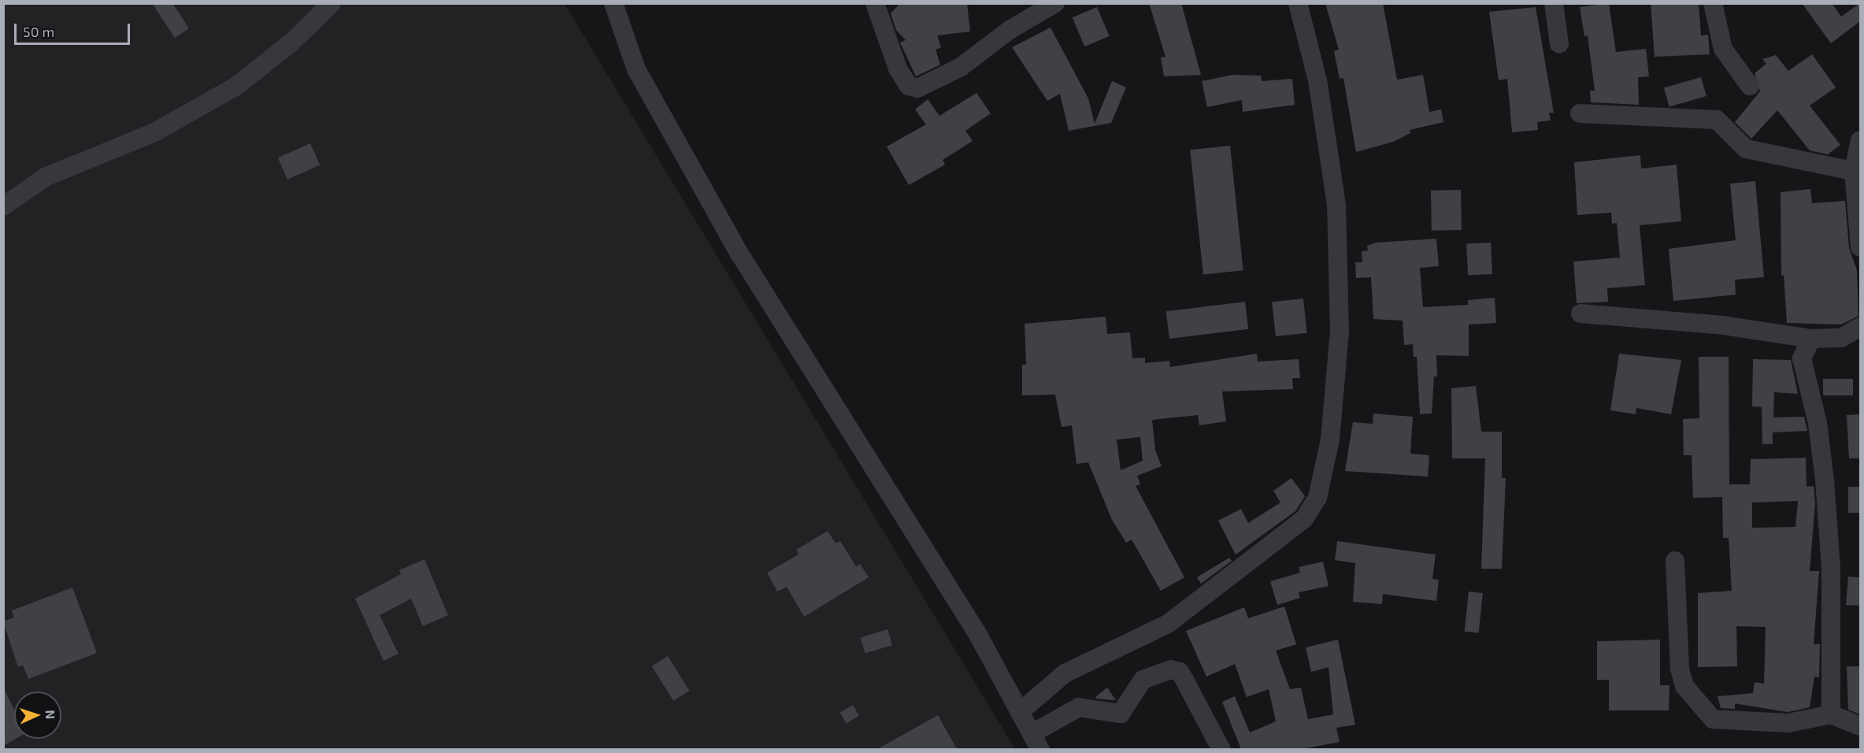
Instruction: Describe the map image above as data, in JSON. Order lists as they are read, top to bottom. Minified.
{"scale_bar":"50 m","north":"right"}
